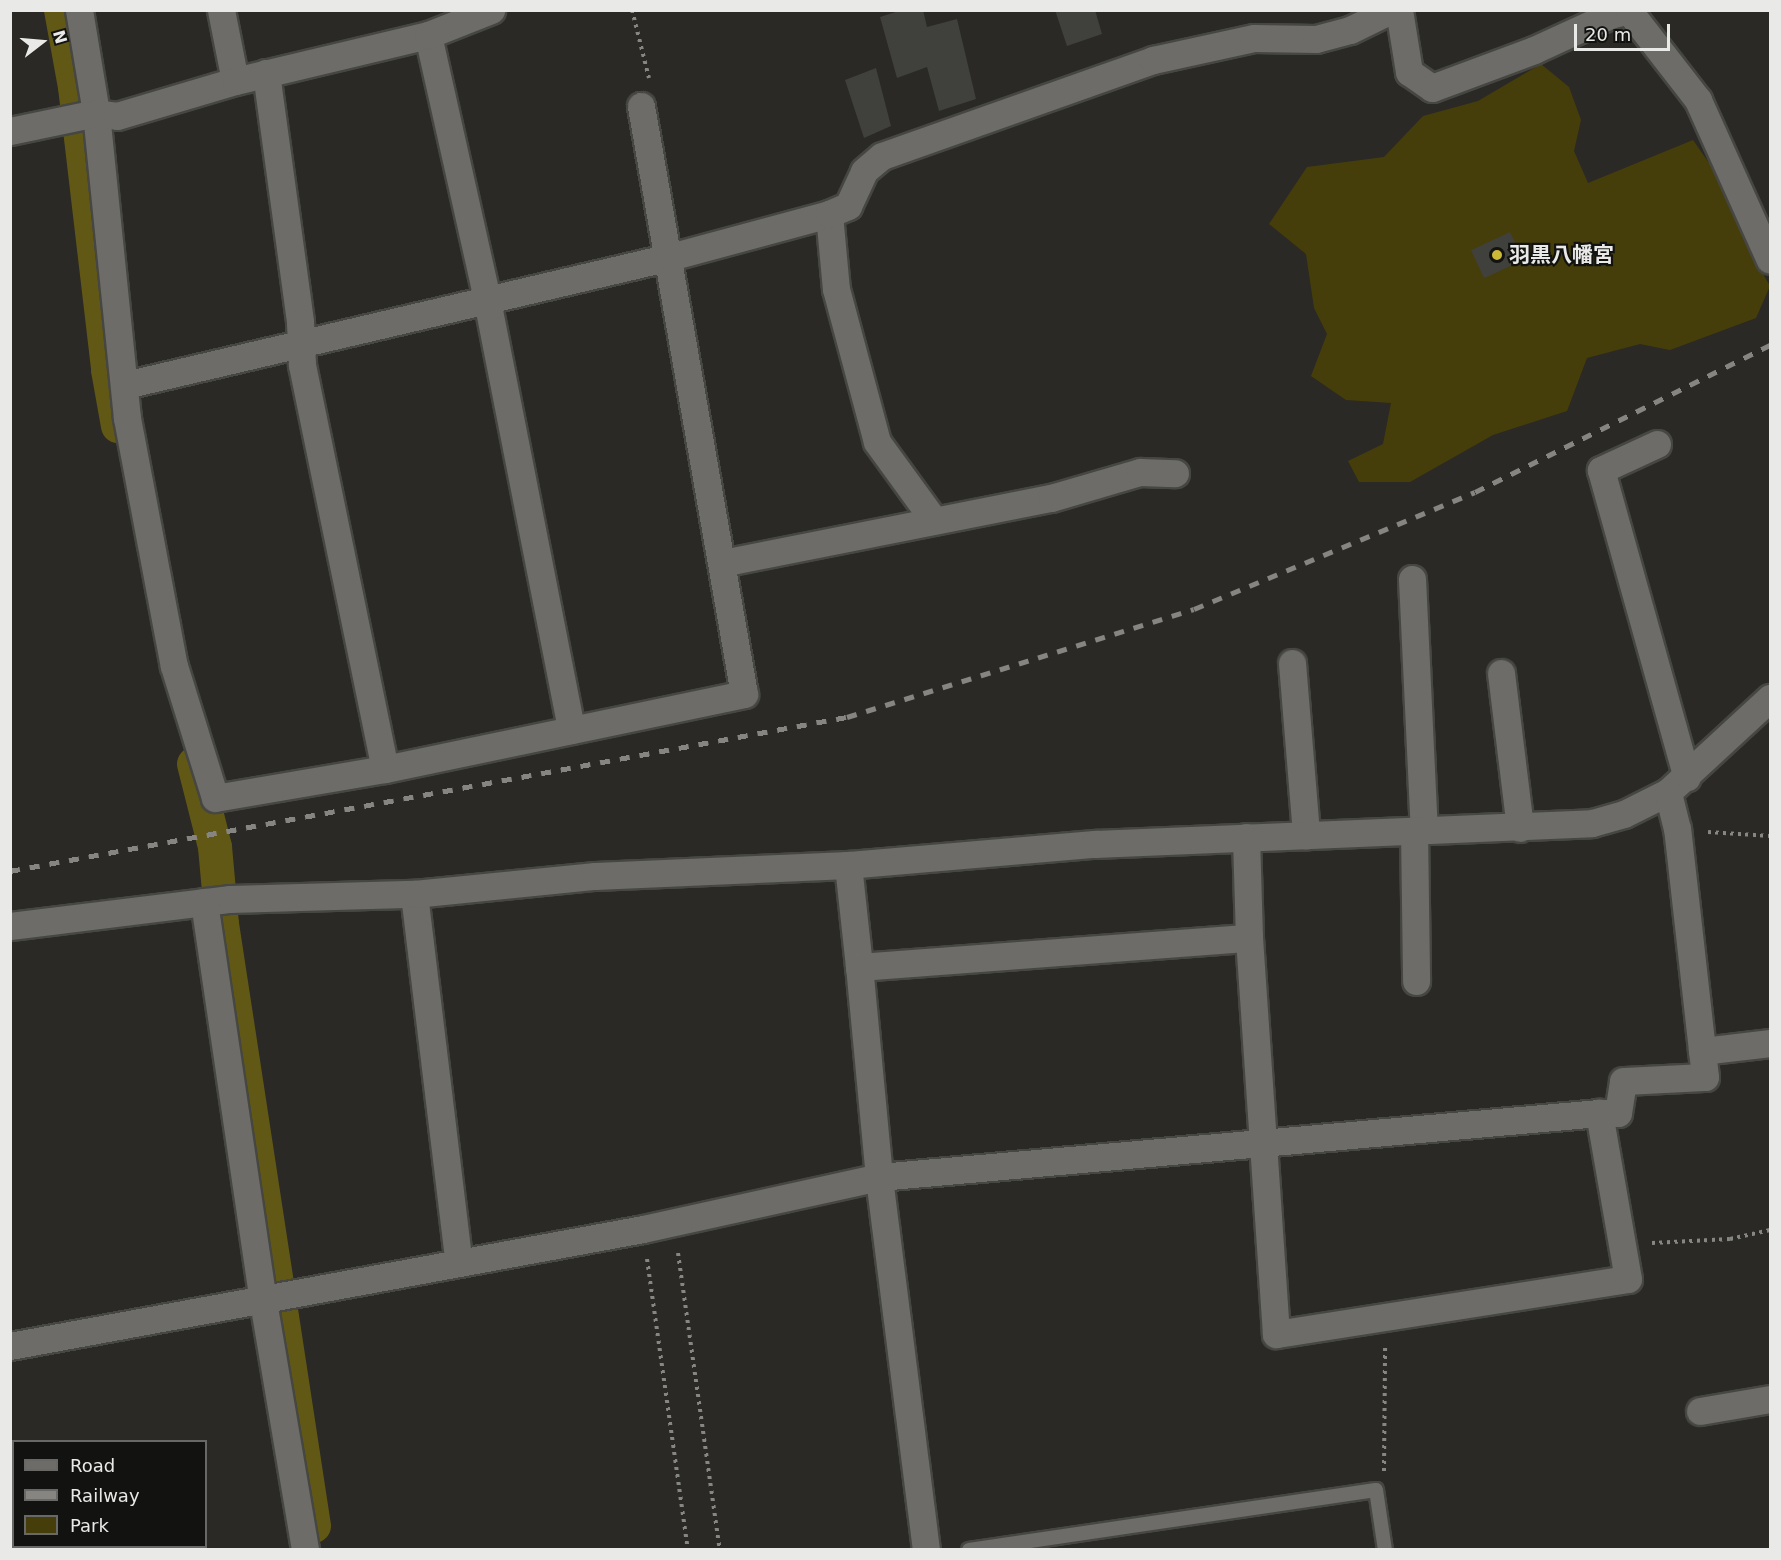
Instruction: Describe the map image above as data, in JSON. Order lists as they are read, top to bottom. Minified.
{"places":["羽黒八幡宮"],"legend":["Road","Railway","Park"],"scale_bar":"20 m","north":"right"}
